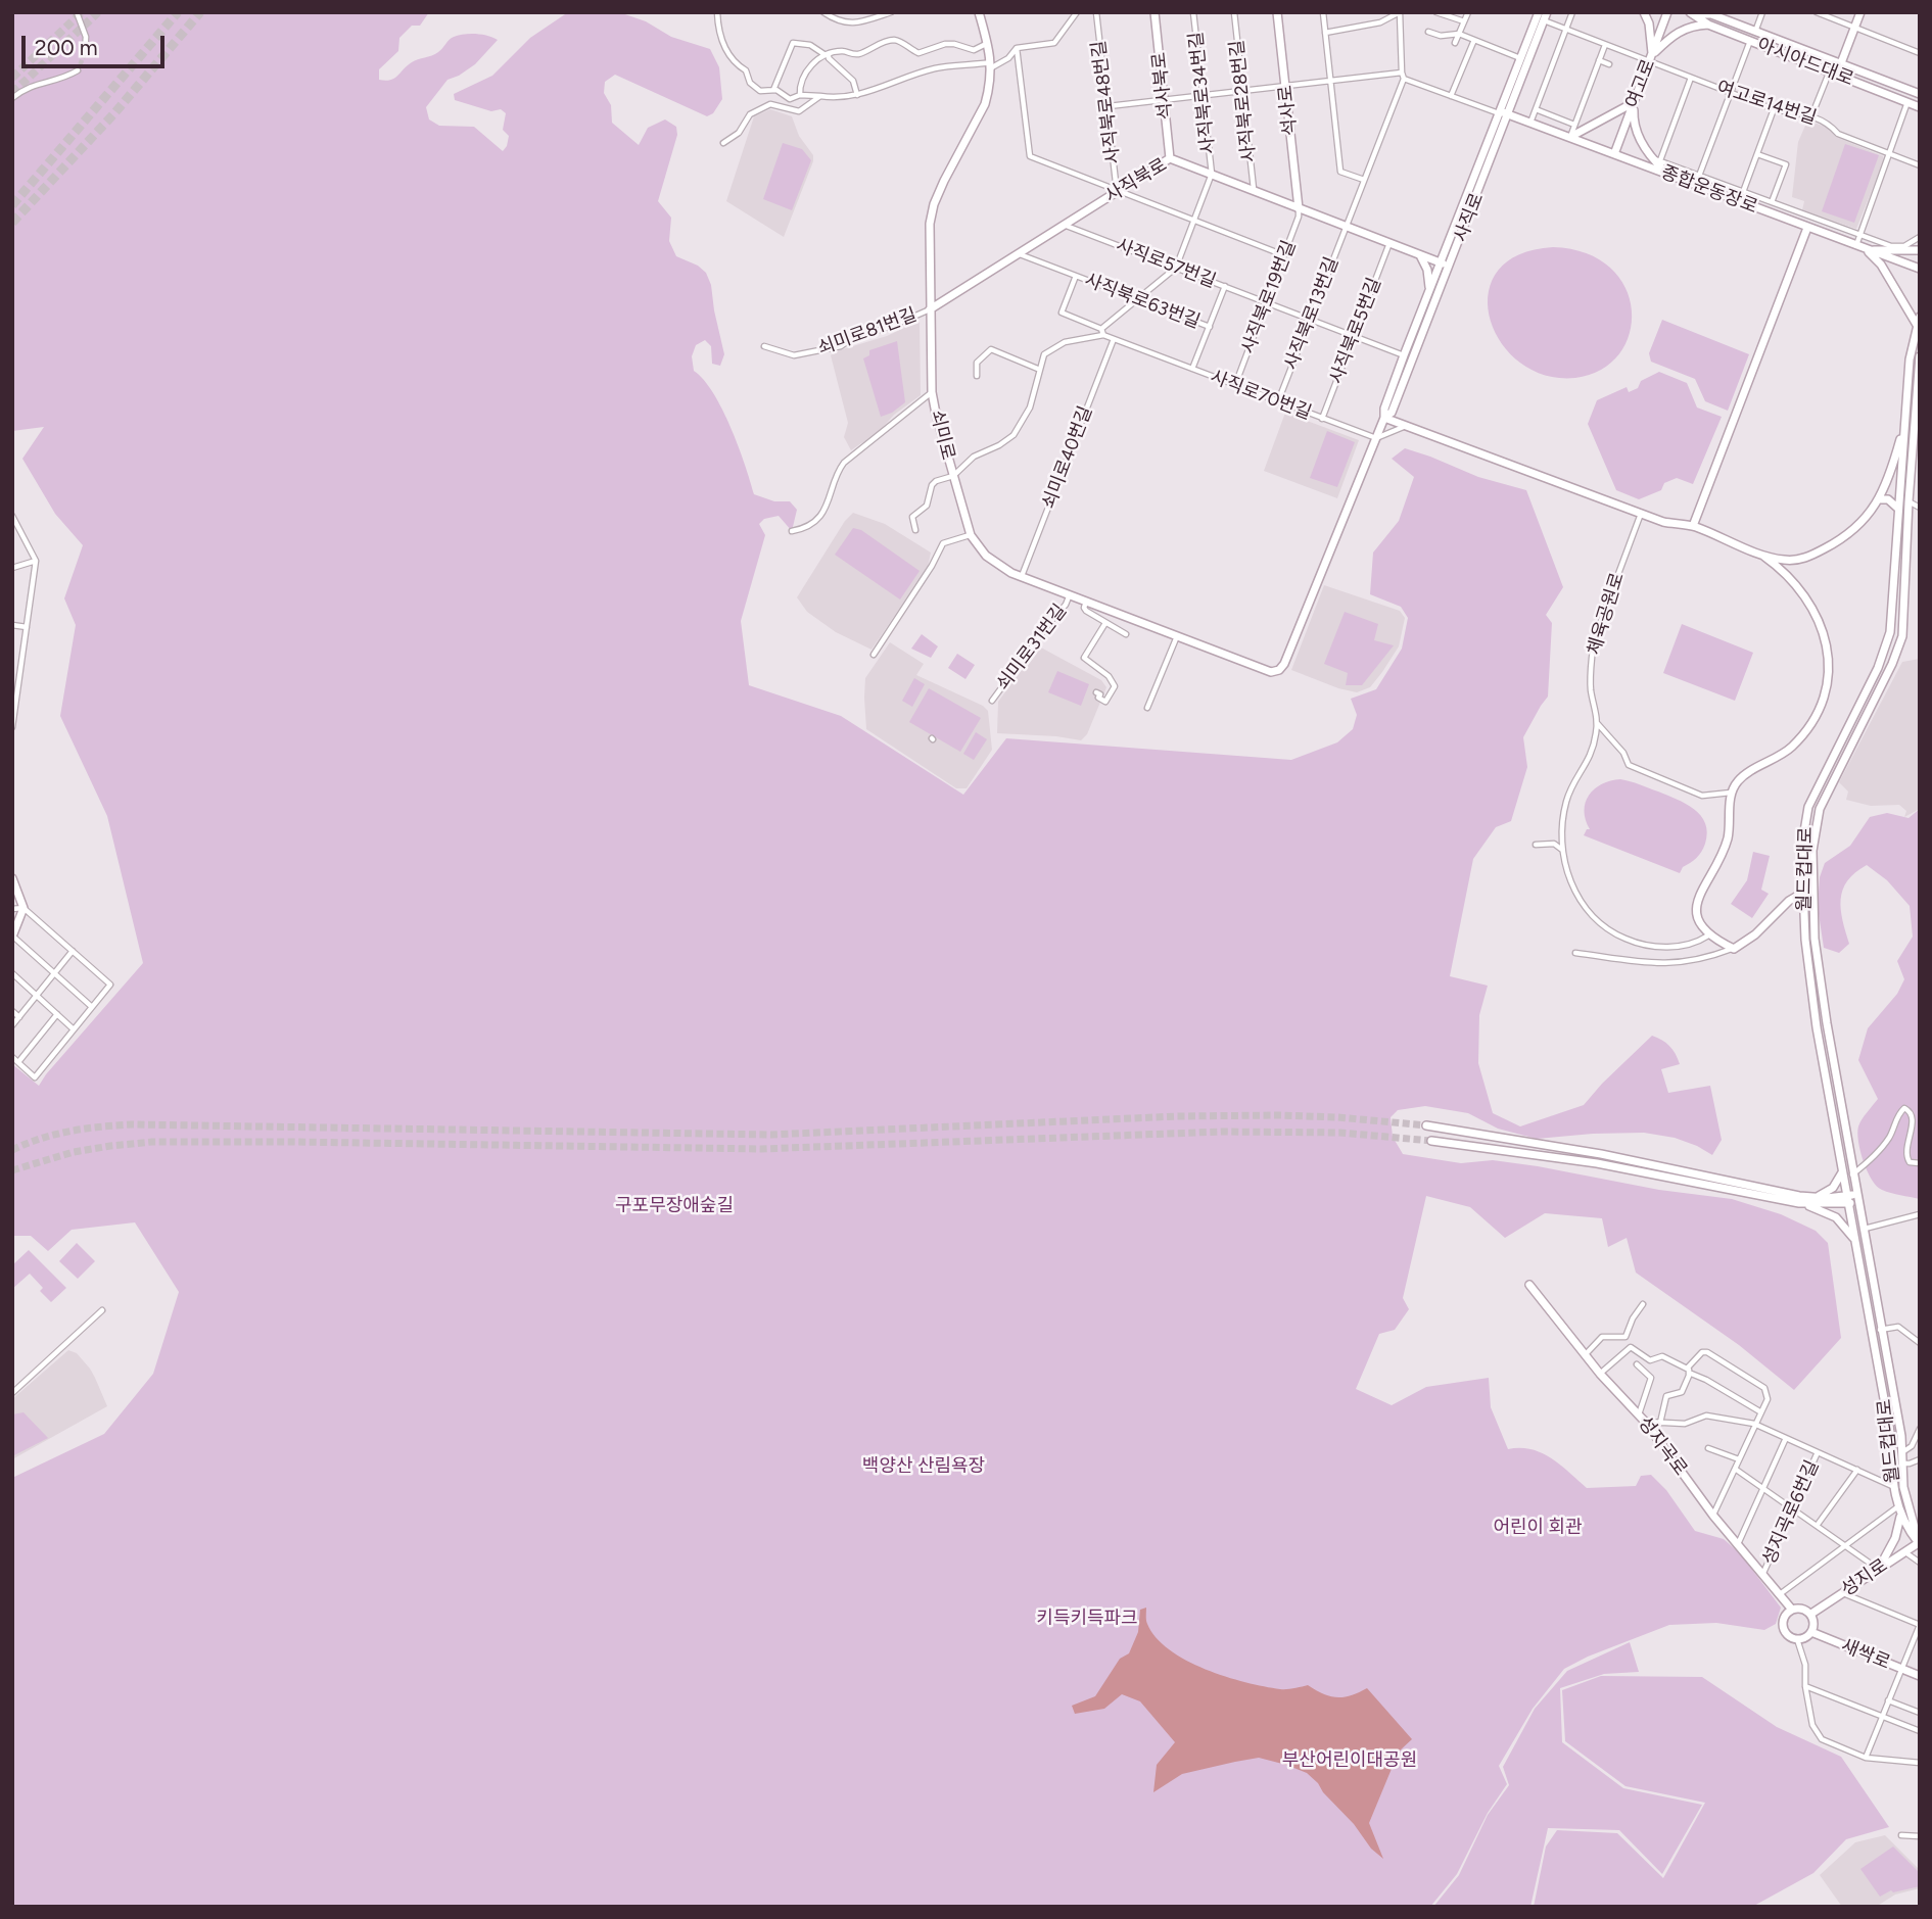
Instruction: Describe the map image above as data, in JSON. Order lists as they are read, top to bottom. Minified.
{"streets":{"main road":["아시아드대로","여고로","석사북로","석사로","사직북로","종합운동장로","사직로","쇠미로","월드컵대로","성지곡로","성지로","새싹로"],"street":["사직북로34번길","사직북로28번길","사직북로48번길","여고로14번길","사직로57번길","사직북로19번길","사직북로63번길","사직북로13번길","사직북로5번길","쇠미로81번길","사직로70번길","쇠미로40번길","체육공원로","쇠미로31번길","성지곡로6번길"]},"crossings":[["여고로","여고로14번길"],["여고로","종합운동장로"],["석사북로","사직북로"],["사직북로34번길","사직북로"],["사직북로28번길","사직북로"],["사직북로48번길","사직북로"],["여고로14번길","사직로"],["석사로","사직북로"],["석사로","사직북로19번길"],["사직북로","사직로"],["사직북로","사직로57번길"],["사직북로","사직북로19번길"],["사직북로","사직북로63번길"],["사직북로","사직북로13번길"],["사직북로","사직북로5번길"],["사직북로","쇠미로81번길"],["사직북로","쇠미로"],["종합운동장로","사직로"],["사직로","사직로57번길"],["사직로","사직로70번길"],["사직로","쇠미로"],["사직로57번길","사직북로19번길"],["사직로57번길","사직북로13번길"],["사직로57번길","사직북로5번길"],["사직북로19번길","사직로70번길"],["사직북로13번길","사직로70번길"],["사직북로5번길","사직로70번길"],["쇠미로81번길","쇠미로"],["사직로70번길","쇠미로40번길"],["쇠미로","쇠미로40번길"],["쇠미로","쇠미로31번길"],["월드컵대로","성지로"],["성지곡로","성지곡로6번길"],["성지곡로","성지로"],["성지곡로","새싹로"],["성지로","새싹로"]],"parks":["구포무장애숲길","백양산 산림욕장","어린이 회관","키득키득파크","부산어린이대공원"],"scale_bar":"200 m"}
